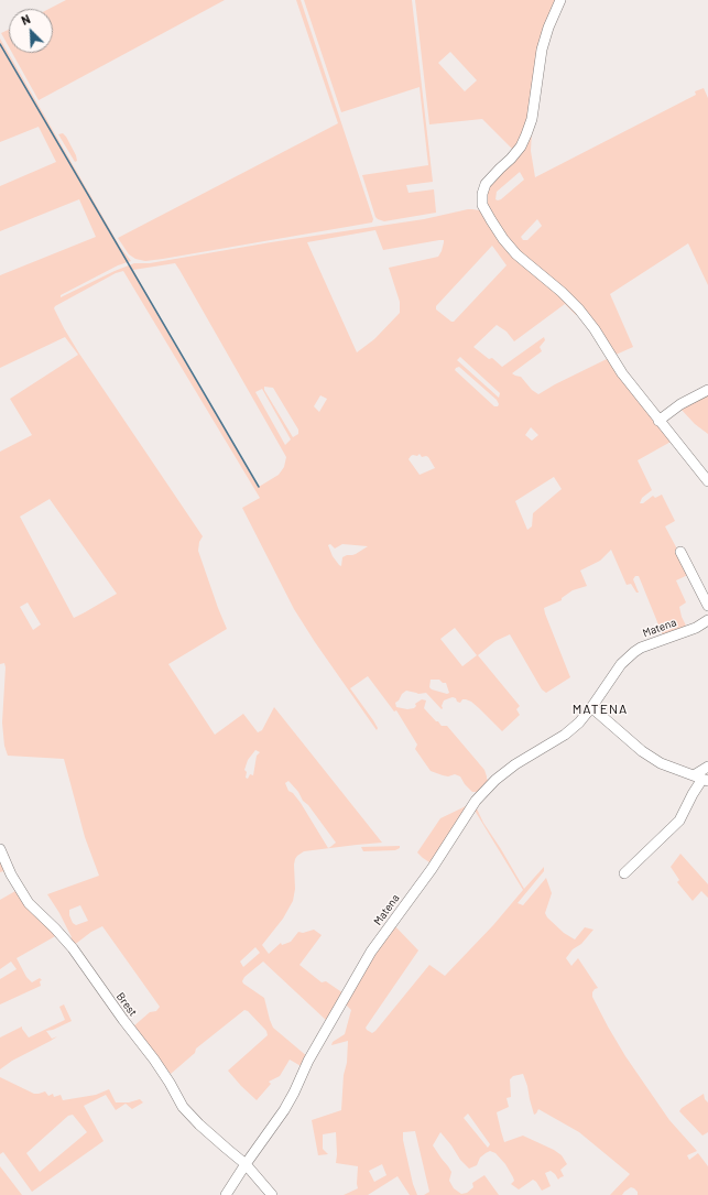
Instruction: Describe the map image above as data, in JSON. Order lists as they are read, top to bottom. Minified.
{"streets":{"street":["Matena","Brest"]},"crossings":[["Matena","Brest"]],"districts":["MATENA"],"north":"top left"}
